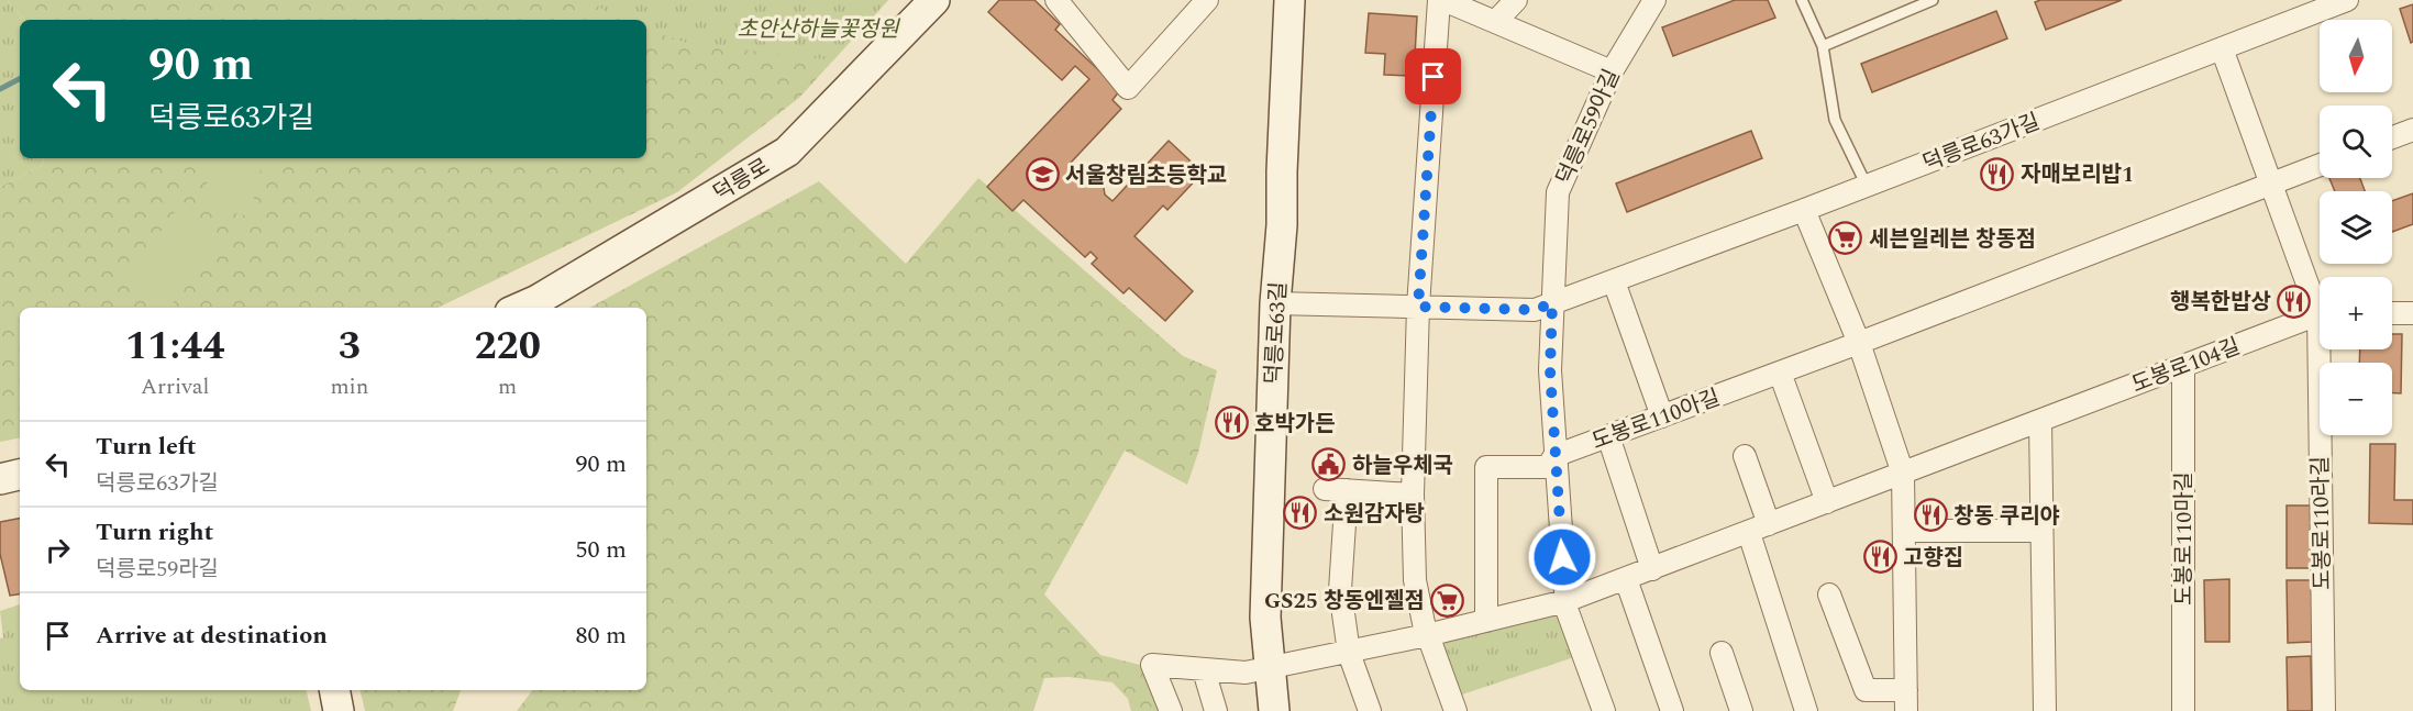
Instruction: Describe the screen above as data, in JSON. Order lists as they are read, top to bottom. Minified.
{"streets":{"street":["덕릉로59아길","덕릉로63가길","덕릉로","덕릉로63길","도봉로104길","도봉로110아길","도봉로110라길","도봉로110마길"]},"crossings":[["덕릉로59아길","덕릉로63가길"],["덕릉로63가길","덕릉로63길"],["덕릉로63가길","도봉로110라길"],["덕릉로63길","도봉로104길"],["도봉로104길","도봉로110아길"],["도봉로104길","도봉로110마길"]],"parks":["초안산하늘꽃정원"],"places":{"restaurant":["자매보리밥1","행복한밥상","호박가든","소원감자탕","창동 쿠리야","고향집"],"school or university":["서울창림초등학교"],"supermarket":["세븐일레븐 창동점","GS25 창동엔젤점"],"public building":["하늘우체국"]},"north":"bottom","page":{"map_buttons":["+","−"],"turn":["90 m","덕릉로63가길"],"eta":["11:44","Arrival","3","min","220","m"],"list":[{"name":"Turn left","note":"덕릉로63가길","value":"90 m"},{"name":"Turn right","note":"덕릉로59라길","value":"50 m"},{"name":"Arrive at destination","value":"80 m"}]}}
